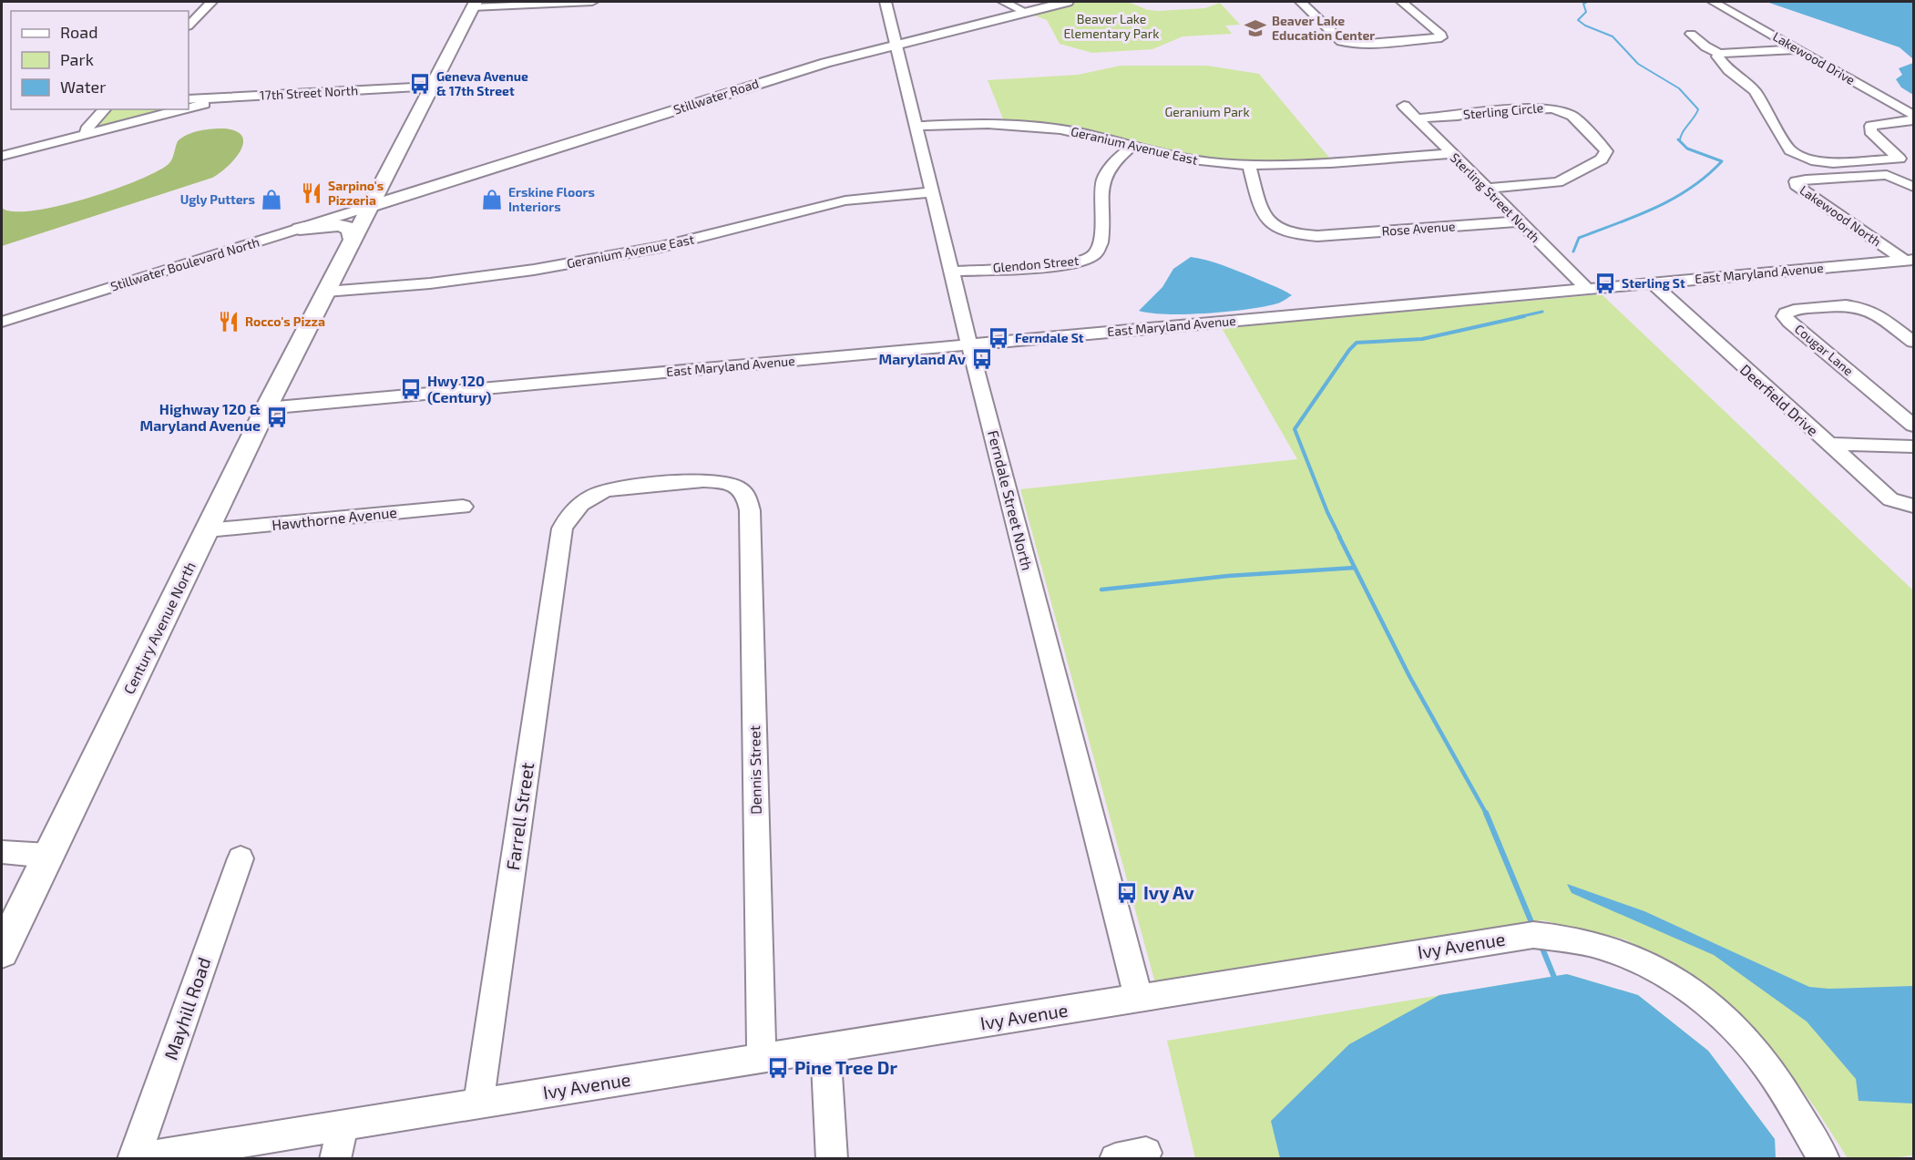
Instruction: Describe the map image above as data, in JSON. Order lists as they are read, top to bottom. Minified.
{"streets":{"main road":["Stillwater Road","Century Avenue North"],"street":["Lakewood Drive","17th Street North","Sterling Circle","Geranium Avenue East","Sterling Street North","Lakewood North","Rose Avenue","Stillwater Boulevard North","Glendon Street","East Maryland Avenue","Cougar Lane","Deerfield Drive","Ferndale Street North","Hawthorne Avenue","Dennis Street","Farrell Street","Ivy Avenue","Mayhill Road"]},"crossings":[["17th Street North","Century Avenue North"],["Stillwater Road","Stillwater Boulevard North"],["Stillwater Road","Ferndale Street North"],["Stillwater Road","Century Avenue North"],["Sterling Circle","Sterling Street North"],["Geranium Avenue East","Sterling Street North"],["Geranium Avenue East","Rose Avenue"],["Geranium Avenue East","Glendon Street"],["Geranium Avenue East","Ferndale Street North"],["Geranium Avenue East","Century Avenue North"],["Sterling Street North","Rose Avenue"],["Sterling Street North","East Maryland Avenue"],["Lakewood North","East Maryland Avenue"],["Stillwater Boulevard North","Century Avenue North"],["Glendon Street","Ferndale Street North"],["East Maryland Avenue","Deerfield Drive"],["East Maryland Avenue","Ferndale Street North"],["East Maryland Avenue","Century Avenue North"],["Ferndale Street North","Ivy Avenue"],["Hawthorne Avenue","Century Avenue North"],["Dennis Street","Farrell Street"],["Dennis Street","Ivy Avenue"],["Farrell Street","Ivy Avenue"],["Ivy Avenue","Mayhill Road"]],"parks":["Beaver Lake Elementary Park","Geranium Park"],"places":{"school or university":["Beaver Lake Education Center"],"bus stop":["Geneva Avenue & 17th Street","Sterling St","Ferndale St","Maryland Av","Hwy 120 (Century)","Highway 120 & Maryland Avenue","Ivy Av","Pine Tree Dr"],"restaurant":["Sarpino's Pizzeria","Rocco's Pizza"],"shop":["Ugly Putters","Erskine Floors Interiors"]},"legend":["Road","Park","Water"]}
